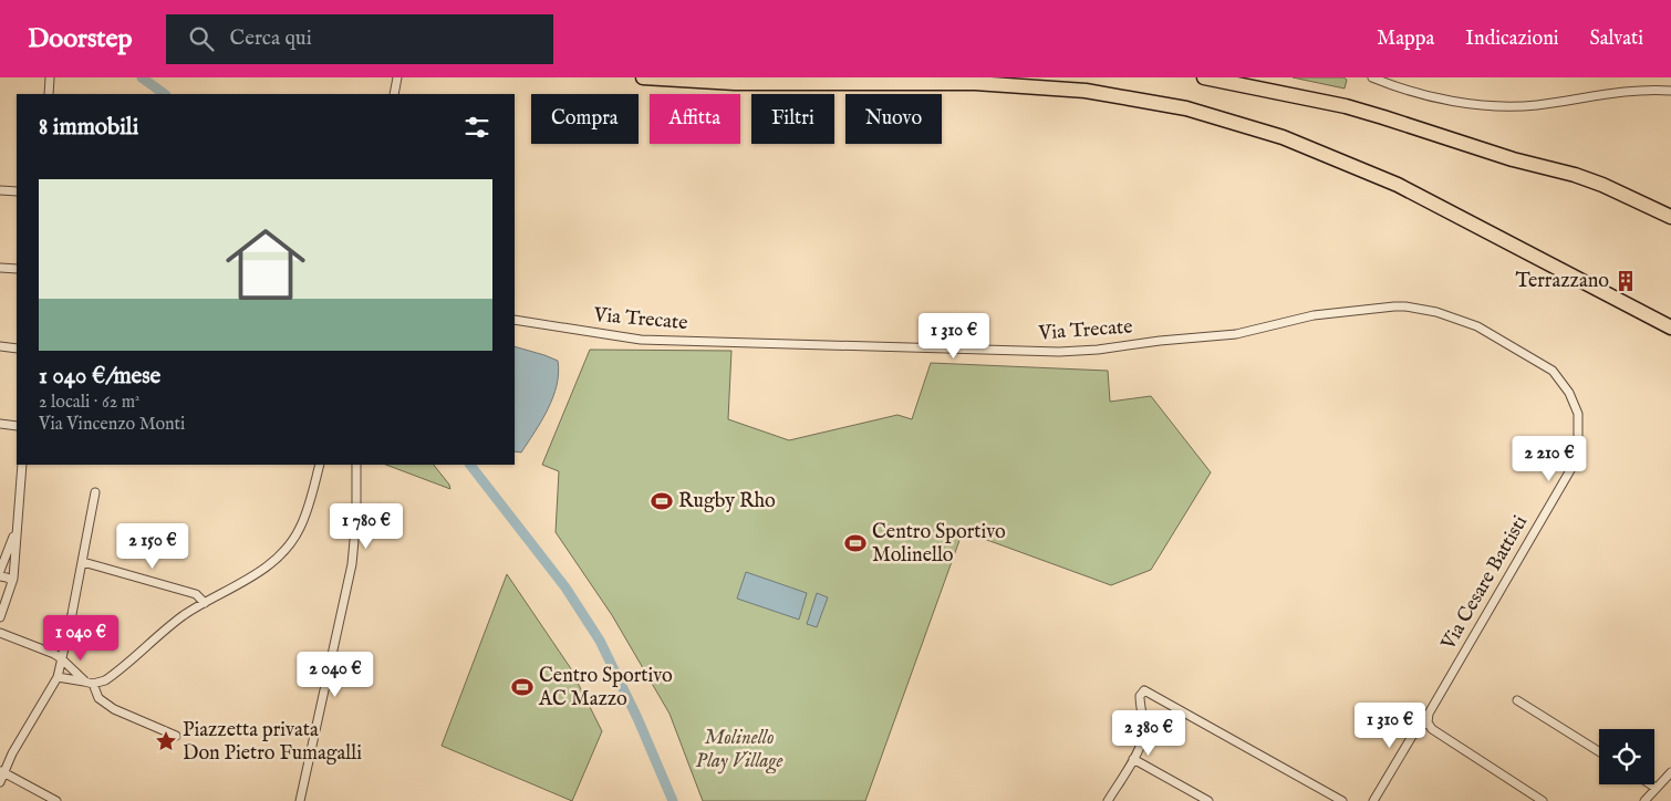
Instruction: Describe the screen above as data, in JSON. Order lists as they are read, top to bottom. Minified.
{"streets":{"street":["Via Trecate","Via Cesare Battisti"]},"crossings":[["Via Trecate","Via Cesare Battisti"]],"parks":["Molinello Play Village"],"places":{"building":["Terrazzano"],"sports":["Rugby Rho","Centro Sportivo Molinello","Centro Sportivo AC Mazzo"],"place":["Piazzetta privata Don Pietro Fumagalli"]},"page":{"header":"Doorstep","search":"Cerca qui","nav":["Mappa","Indicazioni","Salvati"],"chip":["Compra","Affitta","Filtri","Nuovo"],"heading":"8 immobili","list":[{"name":"1 040 €/mese","note":"2 locali · 62 m² · Via Vincenzo Monti"}],"price":["1 310 €","2 210 €","1 780 €","2 150 €","1 040 €","2 040 €","1 310 €","2 380 €"]}}
